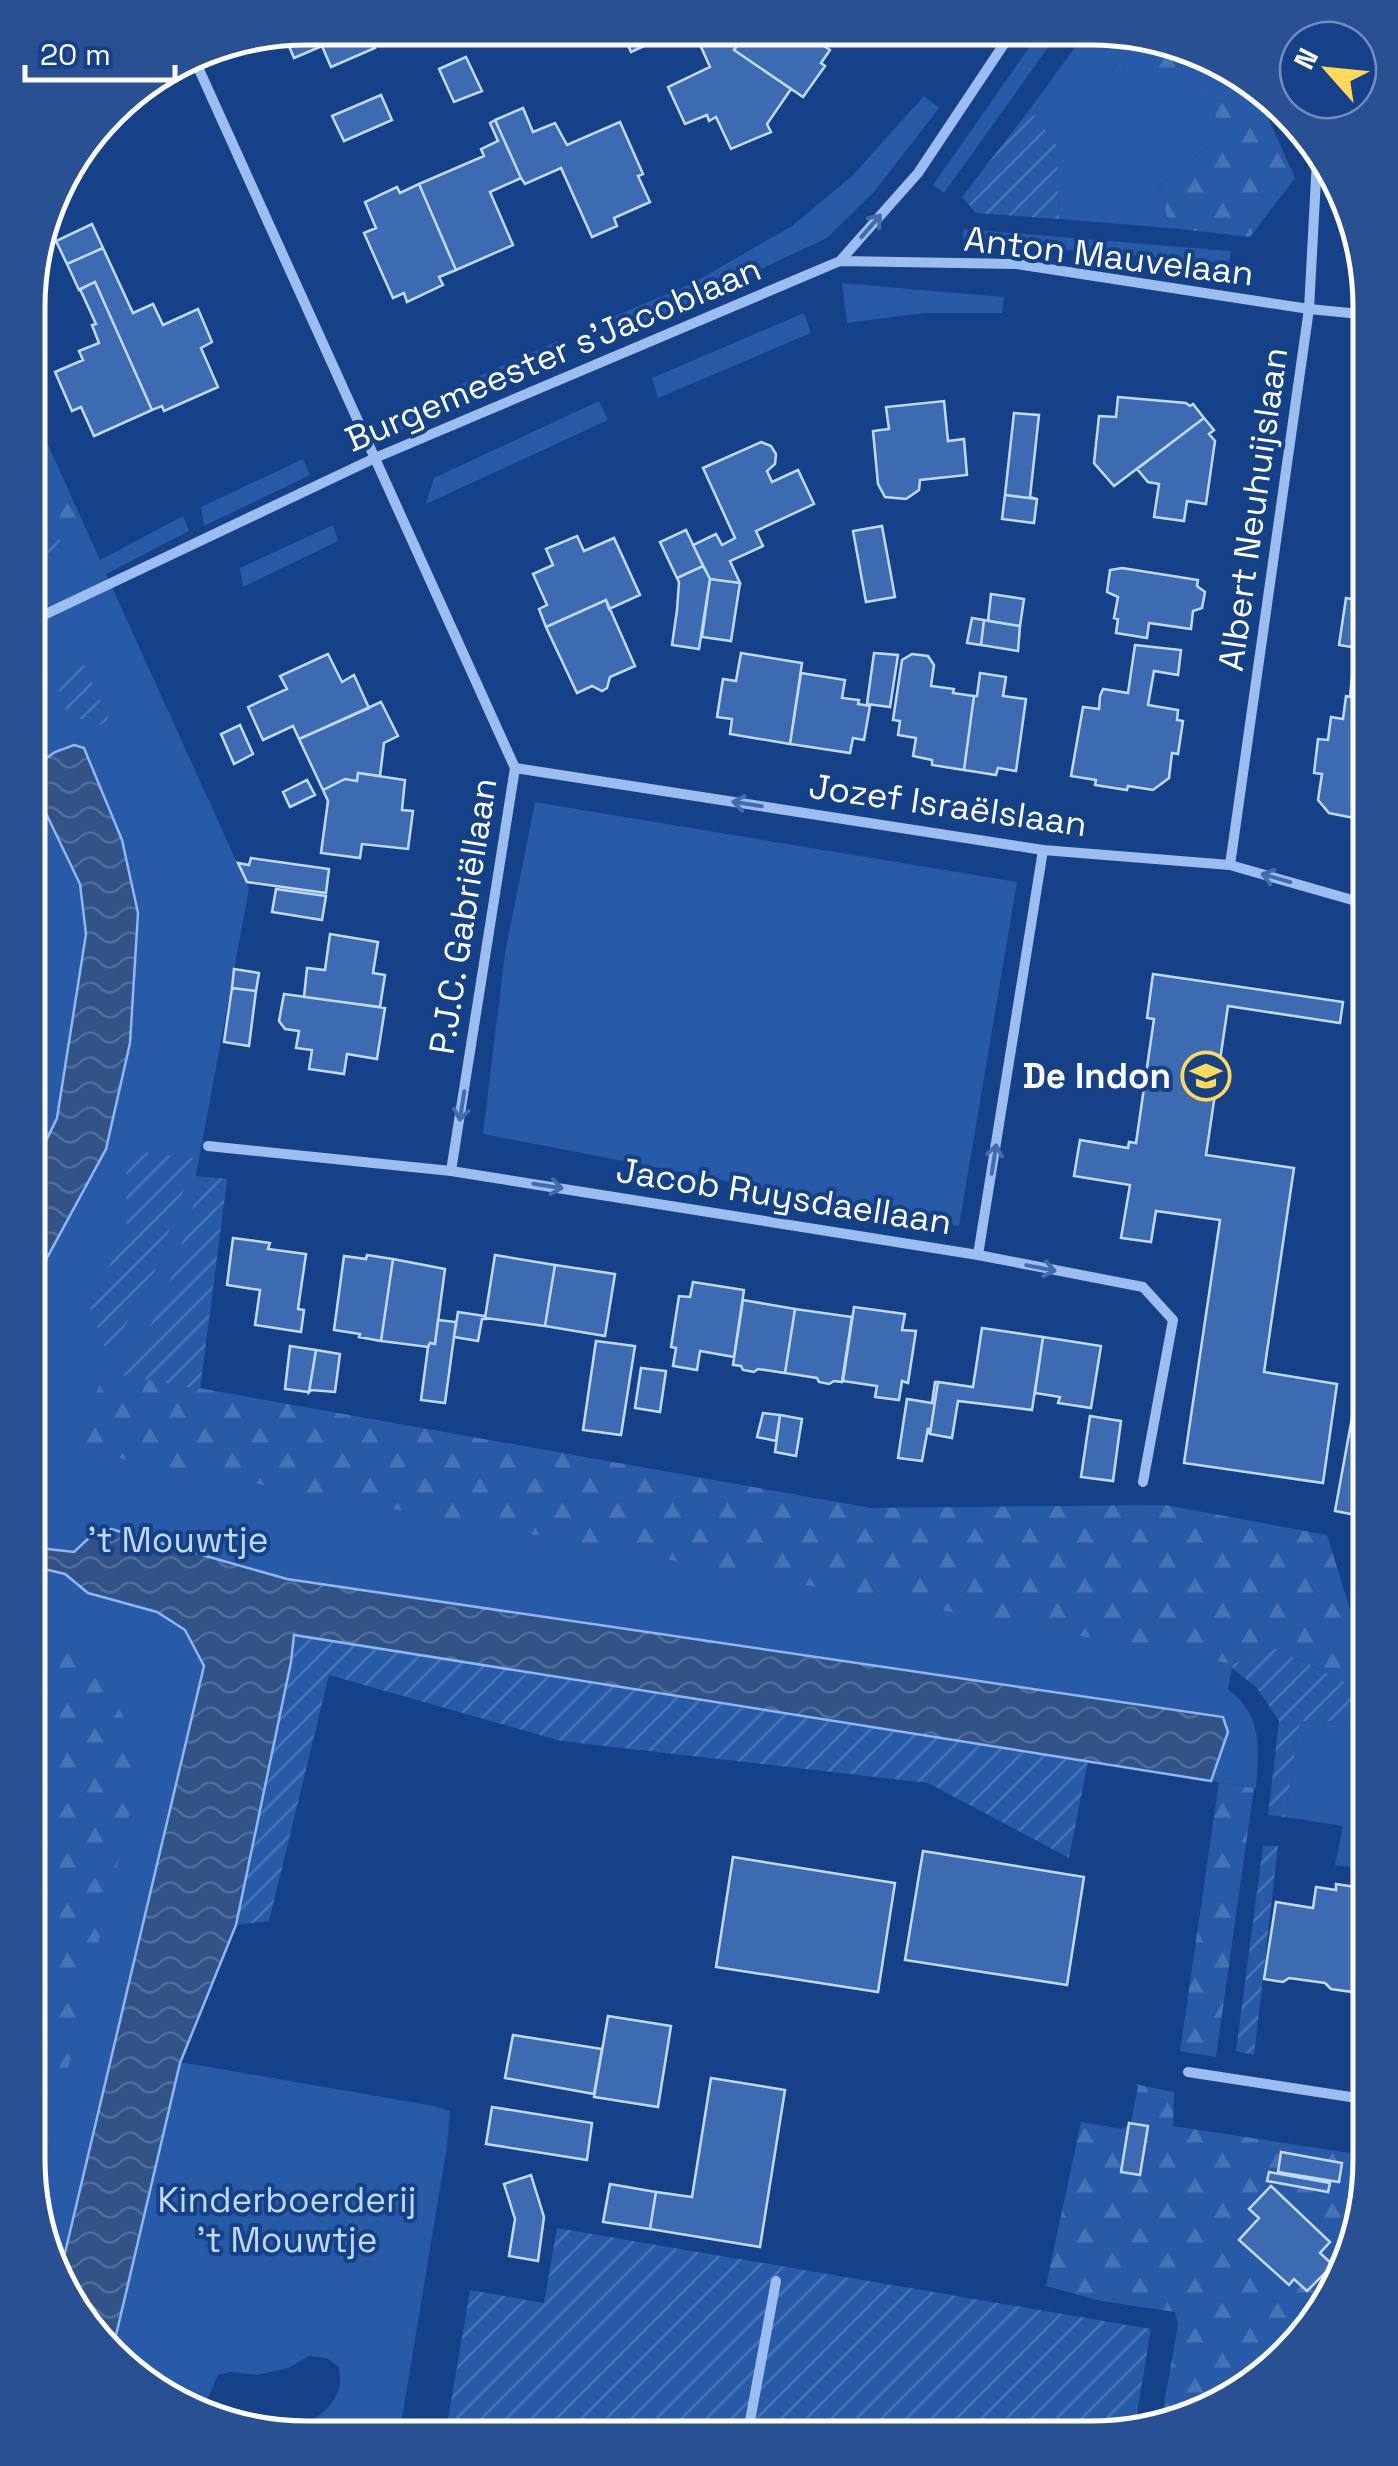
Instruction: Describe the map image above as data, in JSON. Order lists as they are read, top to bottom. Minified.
{"streets":{"street":["Anton Mauvelaan","Burgemeester s'Jacoblaan","Albert Neuhuijslaan","Jozef Israëlslaan","P.J.C. Gabriëllaan","Jacob Ruysdaellaan"]},"crossings":[["Anton Mauvelaan","Burgemeester s'Jacoblaan"],["Anton Mauvelaan","Albert Neuhuijslaan"],["Burgemeester s'Jacoblaan","P.J.C. Gabriëllaan"],["Albert Neuhuijslaan","Jozef Israëlslaan"],["Jozef Israëlslaan","P.J.C. Gabriëllaan"],["P.J.C. Gabriëllaan","Jacob Ruysdaellaan"]],"one_way":["Jozef Israëlslaan","Jacob Ruysdaellaan"],"parks":["'t Mouwtje","Kinderboerderij 't Mouwtje"],"places":{"school or university":["De Indon"]},"scale_bar":"20 m","north":"top left"}
